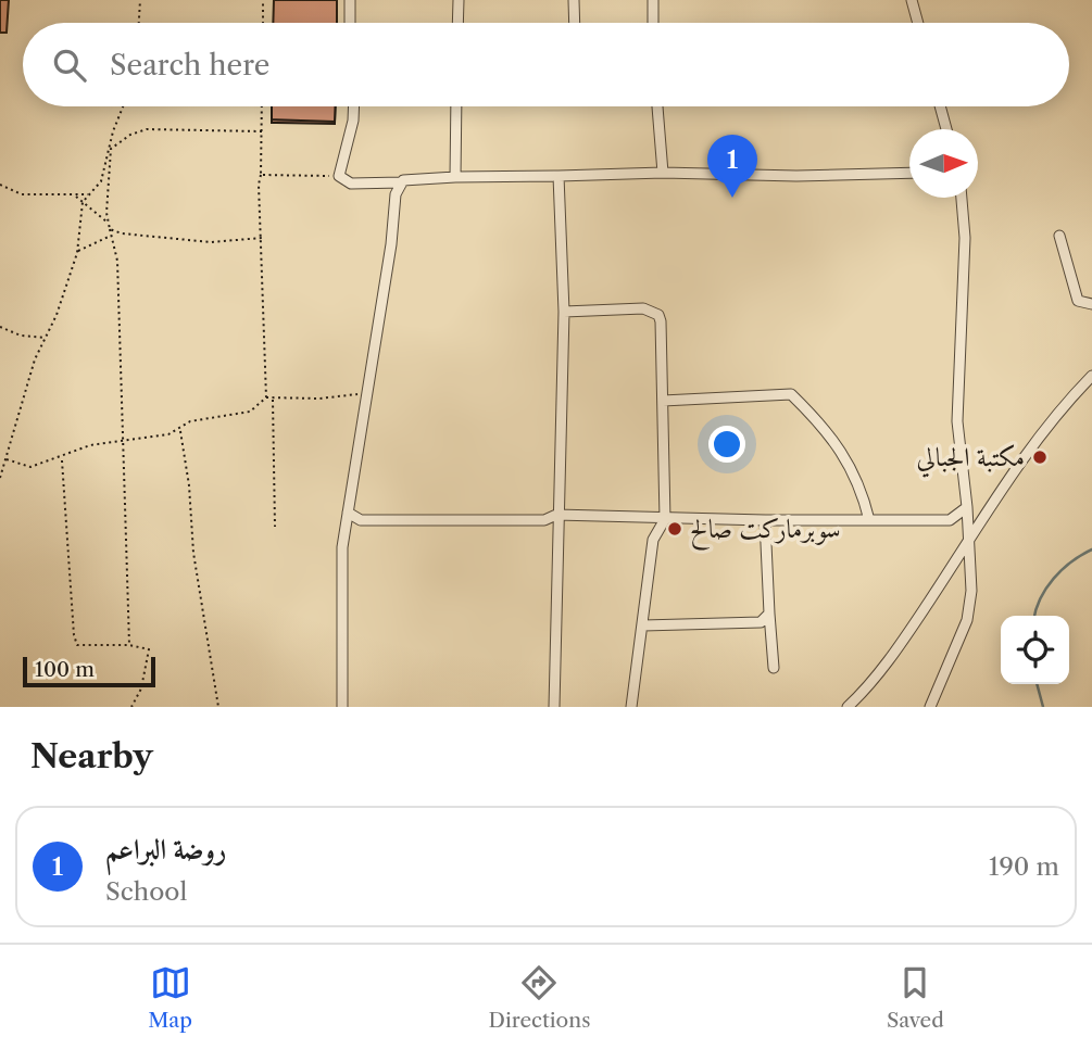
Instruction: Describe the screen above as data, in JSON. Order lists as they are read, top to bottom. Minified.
{"places":["مكتبة الجبالي","سوبرماركت صالح"],"scale_bar":"100 m","north":"right","page":{"search":"Search here","pins":"1","scale":"100 m","heading":"Nearby","list":[{"mark":"1","name":"روضة البراعم","note":"School","value":"190 m"}],"nav":["Map","Directions","Saved"]}}
